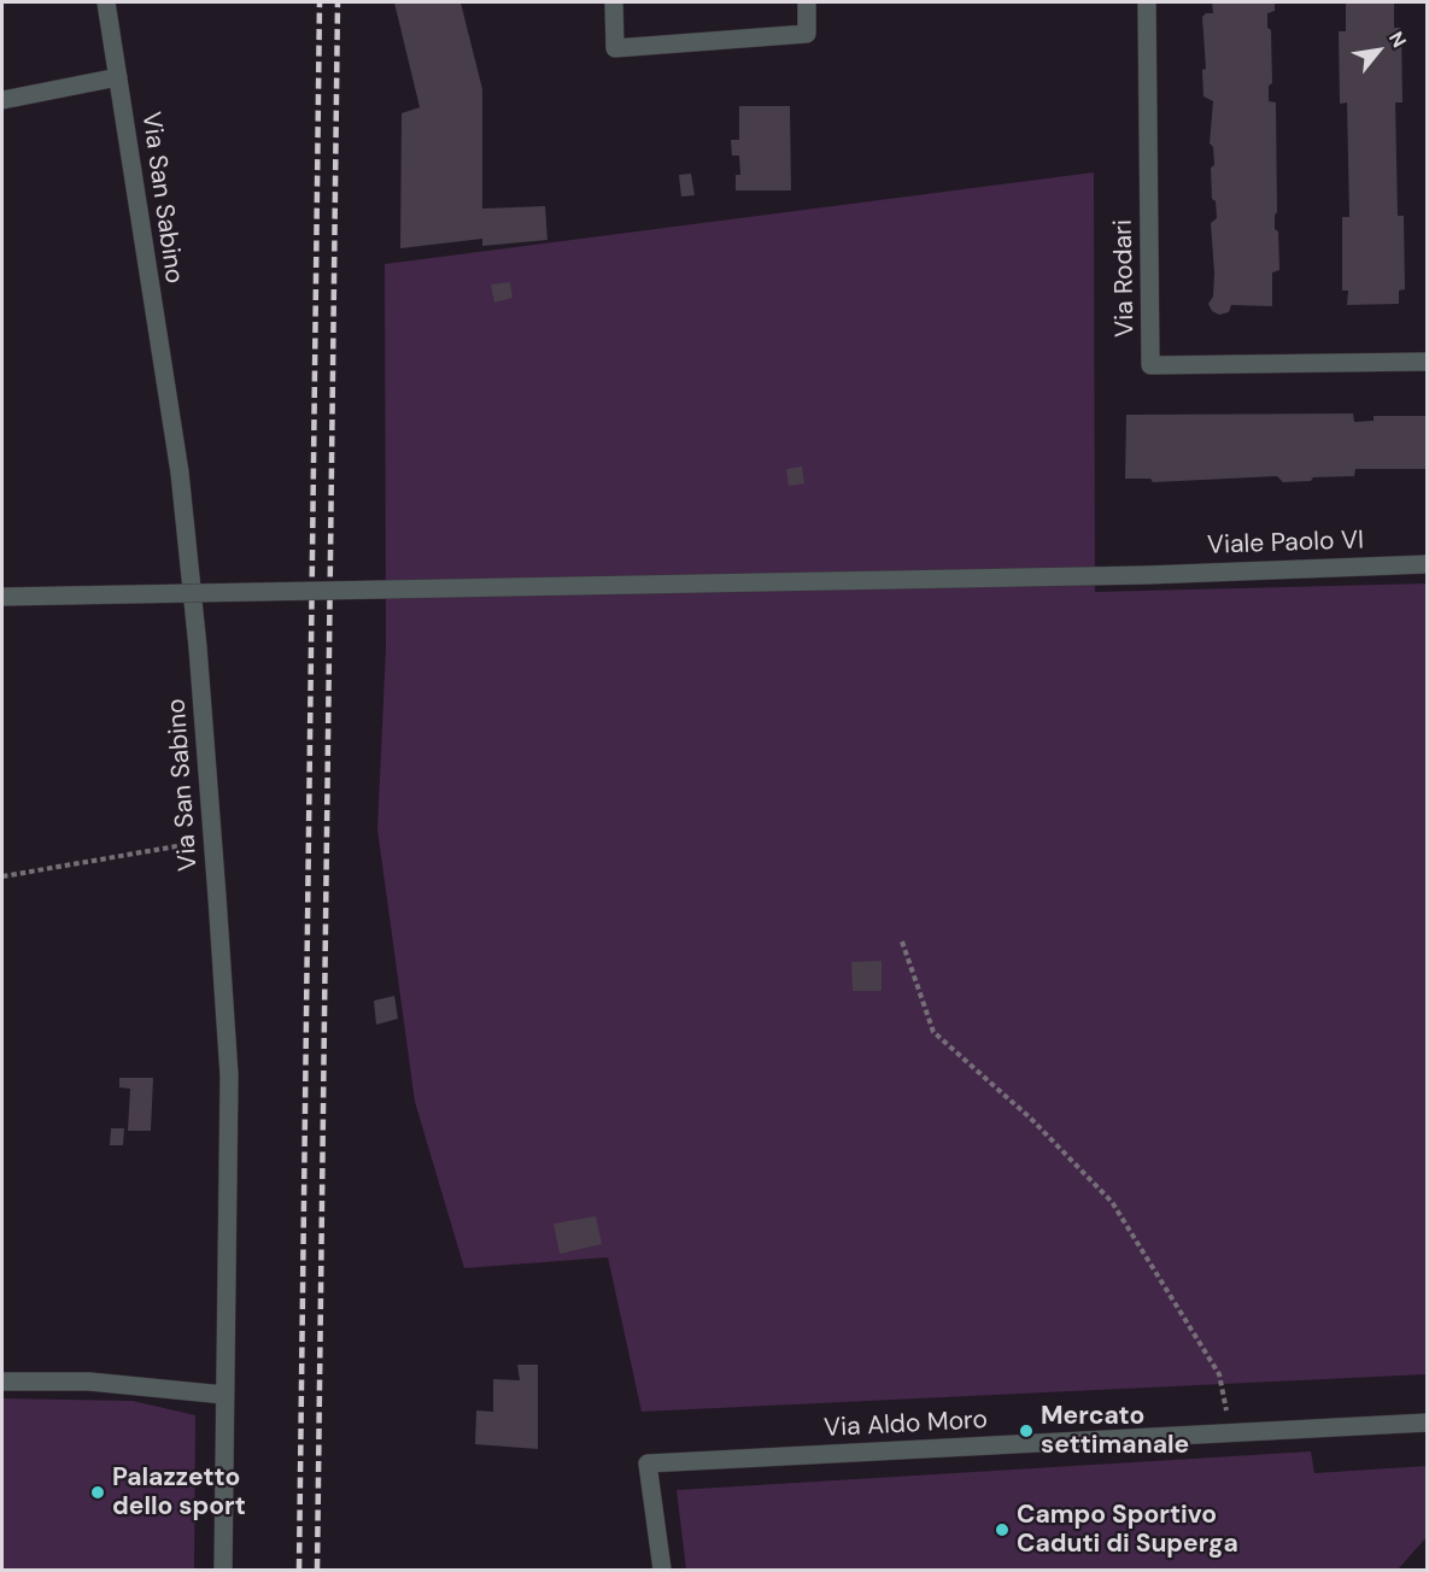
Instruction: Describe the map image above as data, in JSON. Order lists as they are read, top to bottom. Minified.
{"streets":{"street":["Via San Sabino","Via Rodari","Viale Paolo VI","Via Aldo Moro"]},"places":["Mercato settimanale","Palazzetto dello sport","Campo Sportivo Caduti di Superga"],"north":"top right"}
